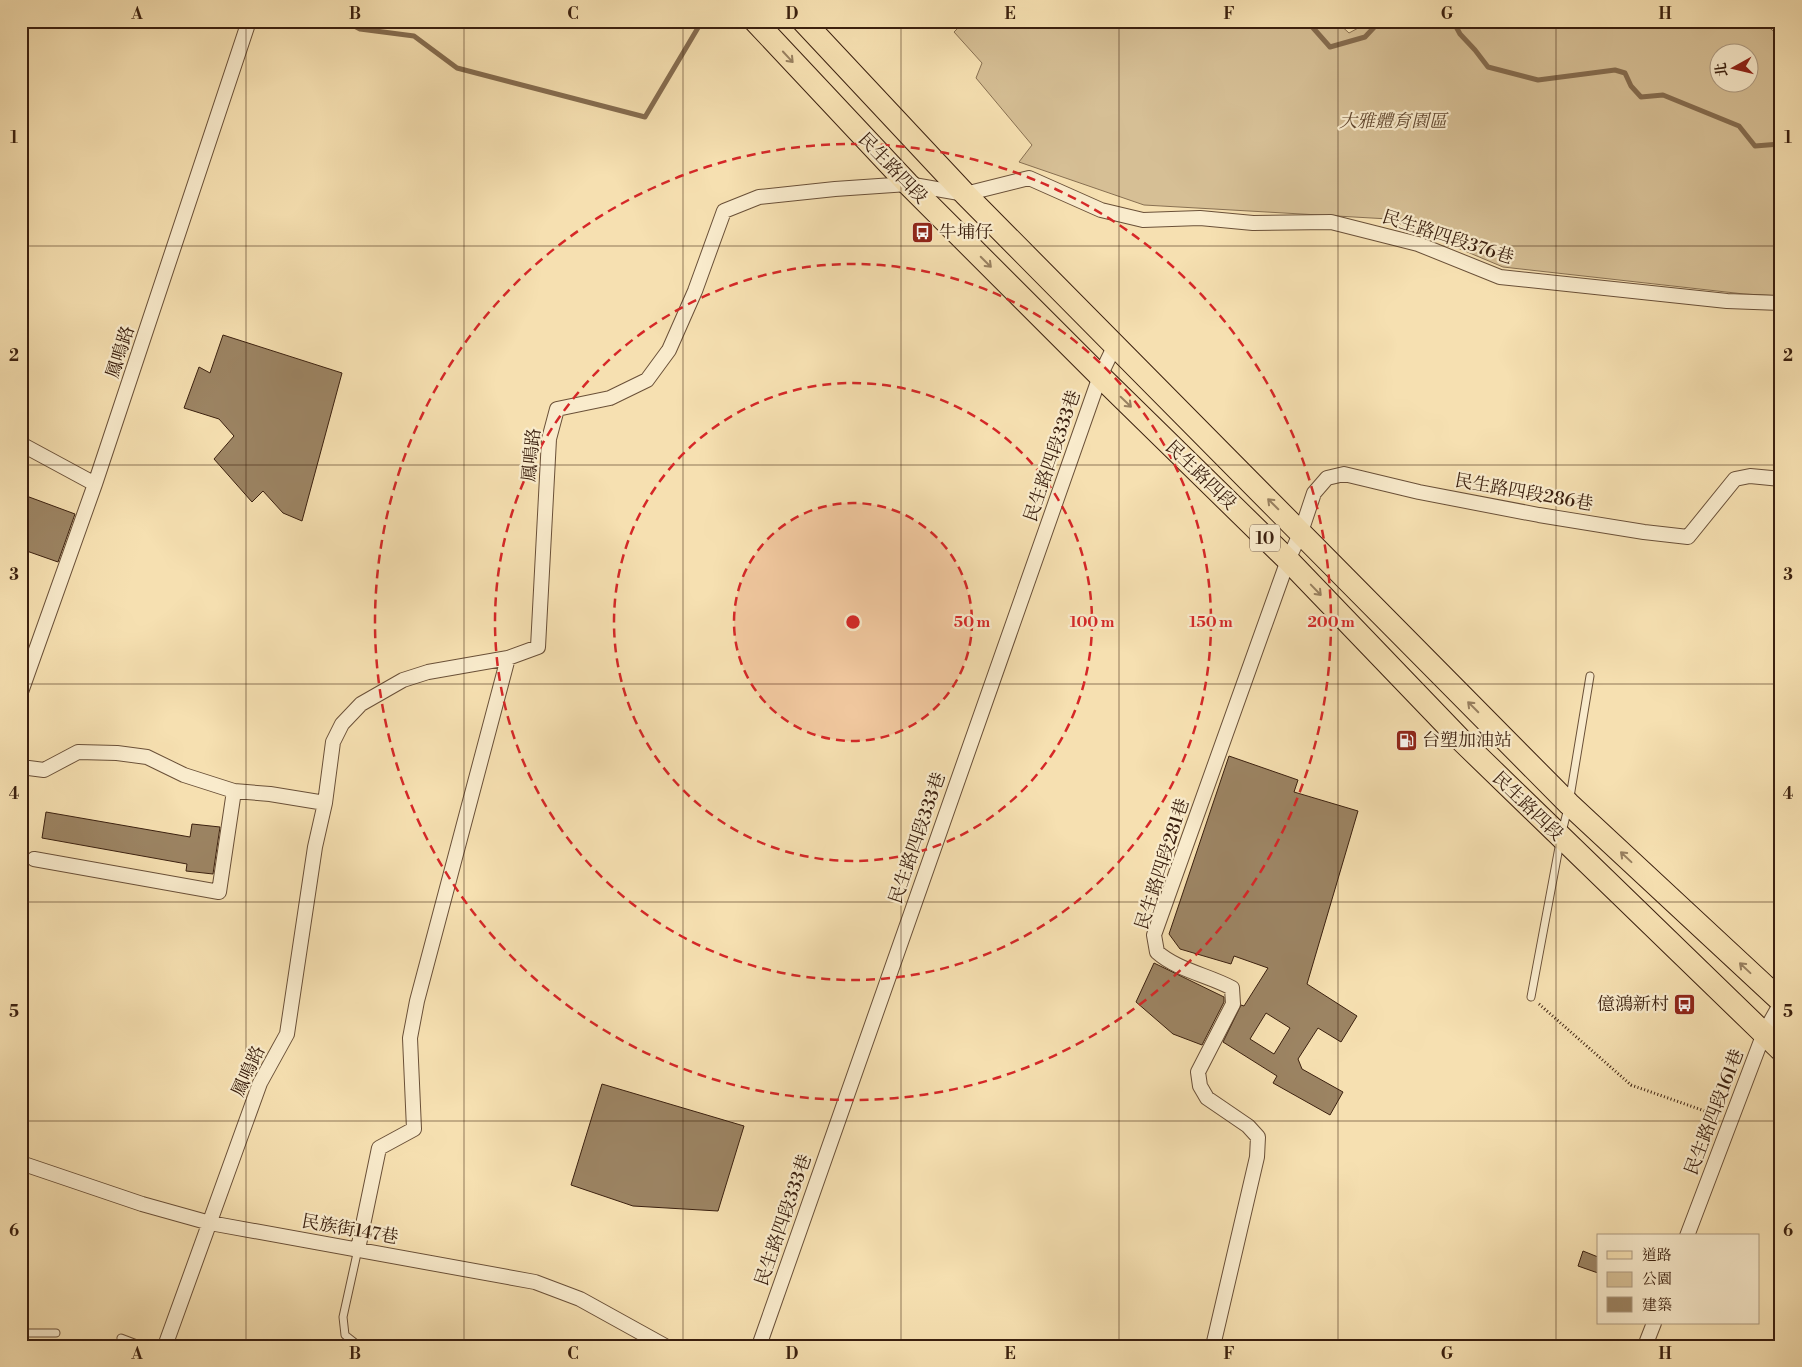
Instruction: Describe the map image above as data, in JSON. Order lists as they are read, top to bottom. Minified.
{"streets":{"main road":["民生路四段","10"],"street":["民生路四段376巷","鳳鳴路","民生路四段333巷","民生路四段286巷","民生路四段281巷","民生路四段161巷","民族街147巷"]},"crossings":[["民生路四段","民生路四段376巷"],["民生路四段","鳳鳴路"],["民生路四段","民生路四段333巷"],["民生路四段","民生路四段286巷"],["民生路四段","民生路四段281巷"],["民生路四段","民生路四段161巷"],["民生路四段376巷","鳳鳴路"],["鳳鳴路","民族街147巷"],["民生路四段286巷","民生路四段281巷"]],"parks":["大雅體育園區"],"places":{"bus stop":["牛埔仔","億鴻新村"],"fuel station":["台塑加油站"]},"legend":["道路","公園","建築"],"north":"left","grid":{"columns":["A","B","C","D","E","F","G","H"],"rows":["1","2","3","4","5","6"]},"rings":["50 m","100 m","150 m","200 m"]}
